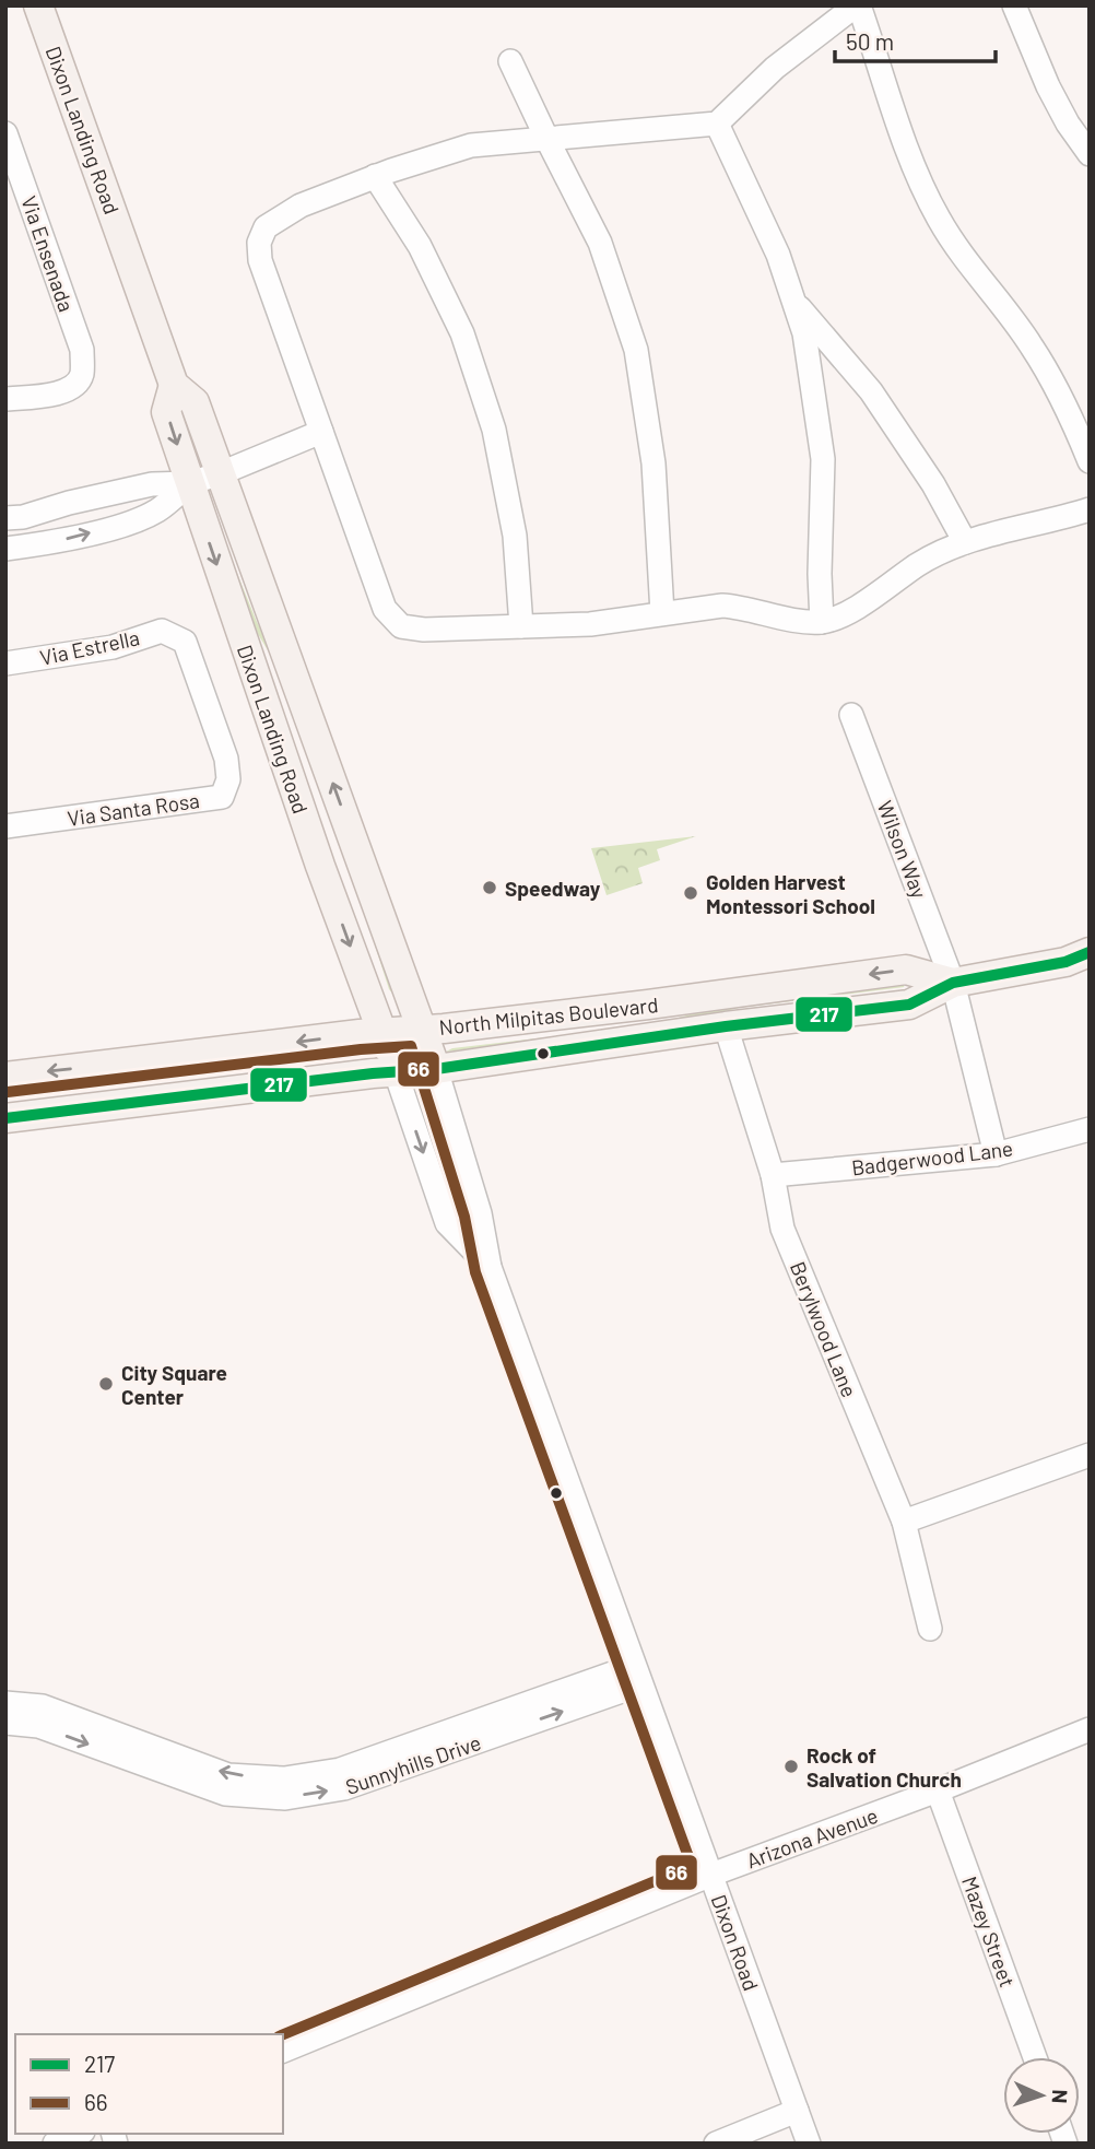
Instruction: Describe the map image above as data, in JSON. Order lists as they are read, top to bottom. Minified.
{"streets":{"main road":["Dixon Landing Road","North Milpitas Boulevard","Dixon Road"],"street":["Via Ensenada","Via Estrella","Via Santa Rosa","Wilson Way","Badgerwood Lane","Berylwood Lane","Sunnyhills Drive","Arizona Avenue","Mazey Street"]},"crossings":[["Dixon Landing Road","North Milpitas Boulevard"],["Dixon Landing Road","Dixon Road"],["Via Estrella","Via Santa Rosa"],["Wilson Way","North Milpitas Boulevard"],["Wilson Way","Badgerwood Lane"],["North Milpitas Boulevard","Berylwood Lane"],["North Milpitas Boulevard","Dixon Road"],["Badgerwood Lane","Berylwood Lane"],["Sunnyhills Drive","Dixon Road"],["Arizona Avenue","Mazey Street"],["Arizona Avenue","Dixon Road"]],"places":["Speedway","Golden Harvest Montessori School","City Square Center","Rock of Salvation Church"],"lines":["transit line 217","transit line 66"],"legend":["217","66"],"scale_bar":"50 m","north":"right"}
